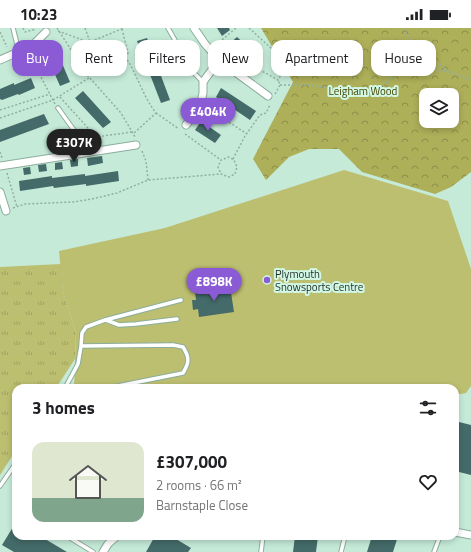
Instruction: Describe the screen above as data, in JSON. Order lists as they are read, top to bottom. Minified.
{"parks":["Leigham Wood"],"places":["Plymouth Snowsports Centre"],"page":{"status":"10:23","chip":["Buy","Rent","Filters","New","Apartment","House"],"price":["£404K","£307K","£898K"],"heading":"3 homes","list":[{"name":"£307,000","note":"2 rooms · 66 m² · Barnstaple Close"}]}}
